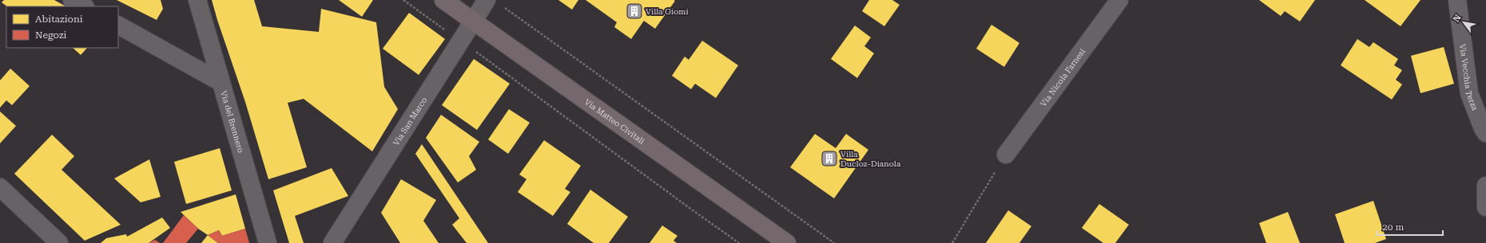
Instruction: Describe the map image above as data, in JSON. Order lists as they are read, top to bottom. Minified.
{"streets":{"main road":["Via Matteo Civitali"],"street":["Via Nicola Farnesi","Via Vecchia Terza","Via del Brennero","Via San Marco"]},"crossings":[["Via Matteo Civitali","Via San Marco"]],"places":{"building":["Villa Giomi","Villa Ducloz-Dianola"]},"legend":["Abitazioni","Negozi"],"scale_bar":"20 m","north":"top left"}
